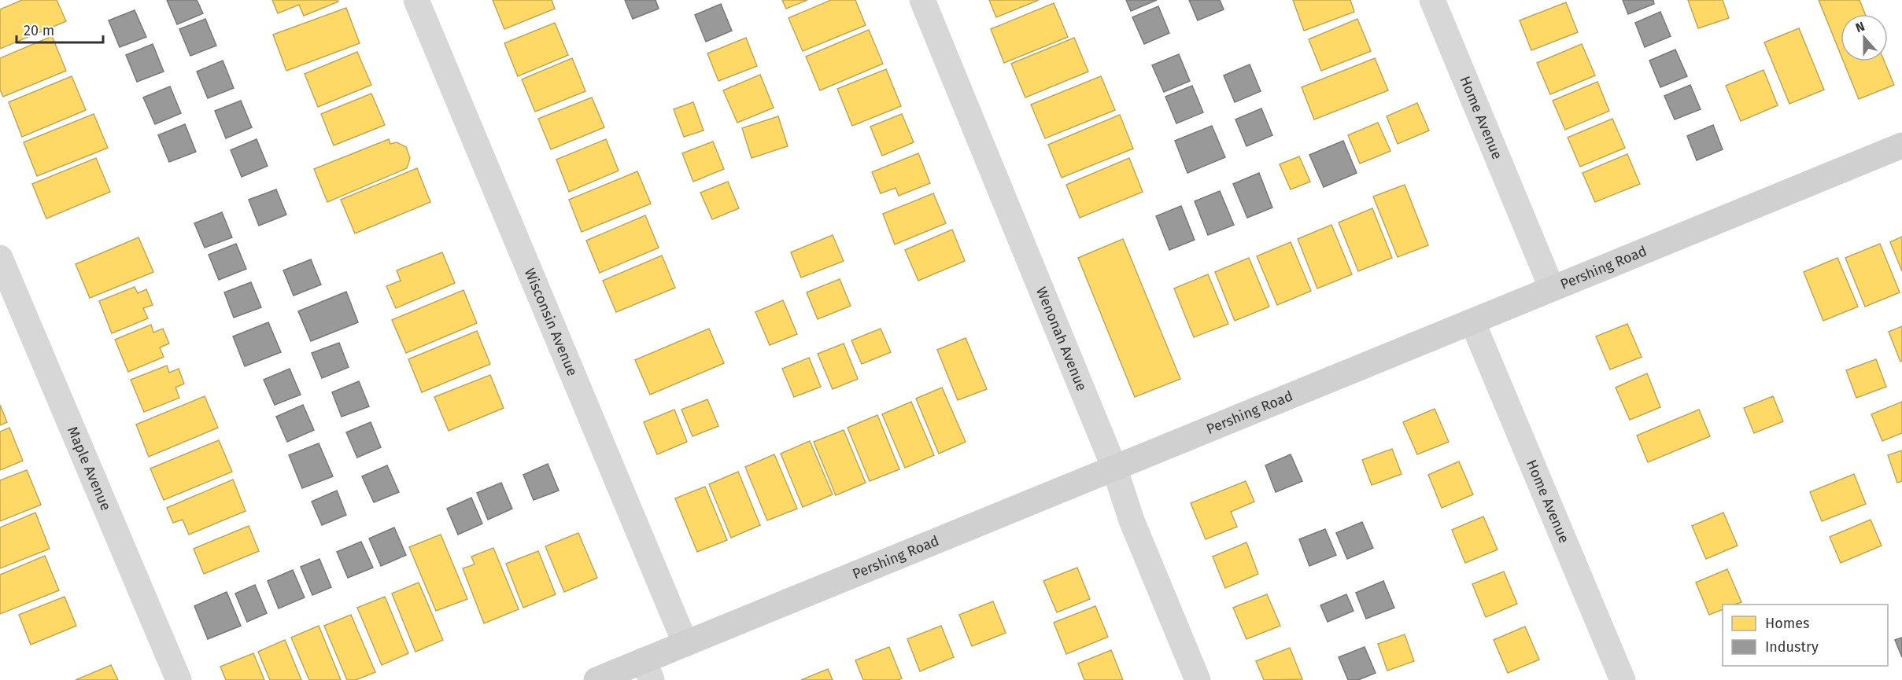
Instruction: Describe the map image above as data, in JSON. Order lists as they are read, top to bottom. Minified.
{"streets":{"main road":["Pershing Road"],"street":["Home Avenue","Wisconsin Avenue","Wenonah Avenue","Maple Avenue"]},"crossings":[["Home Avenue","Pershing Road"],["Pershing Road","Wisconsin Avenue"],["Pershing Road","Wenonah Avenue"]],"legend":["Homes","Industry"],"scale_bar":"20 m","north":"top"}
